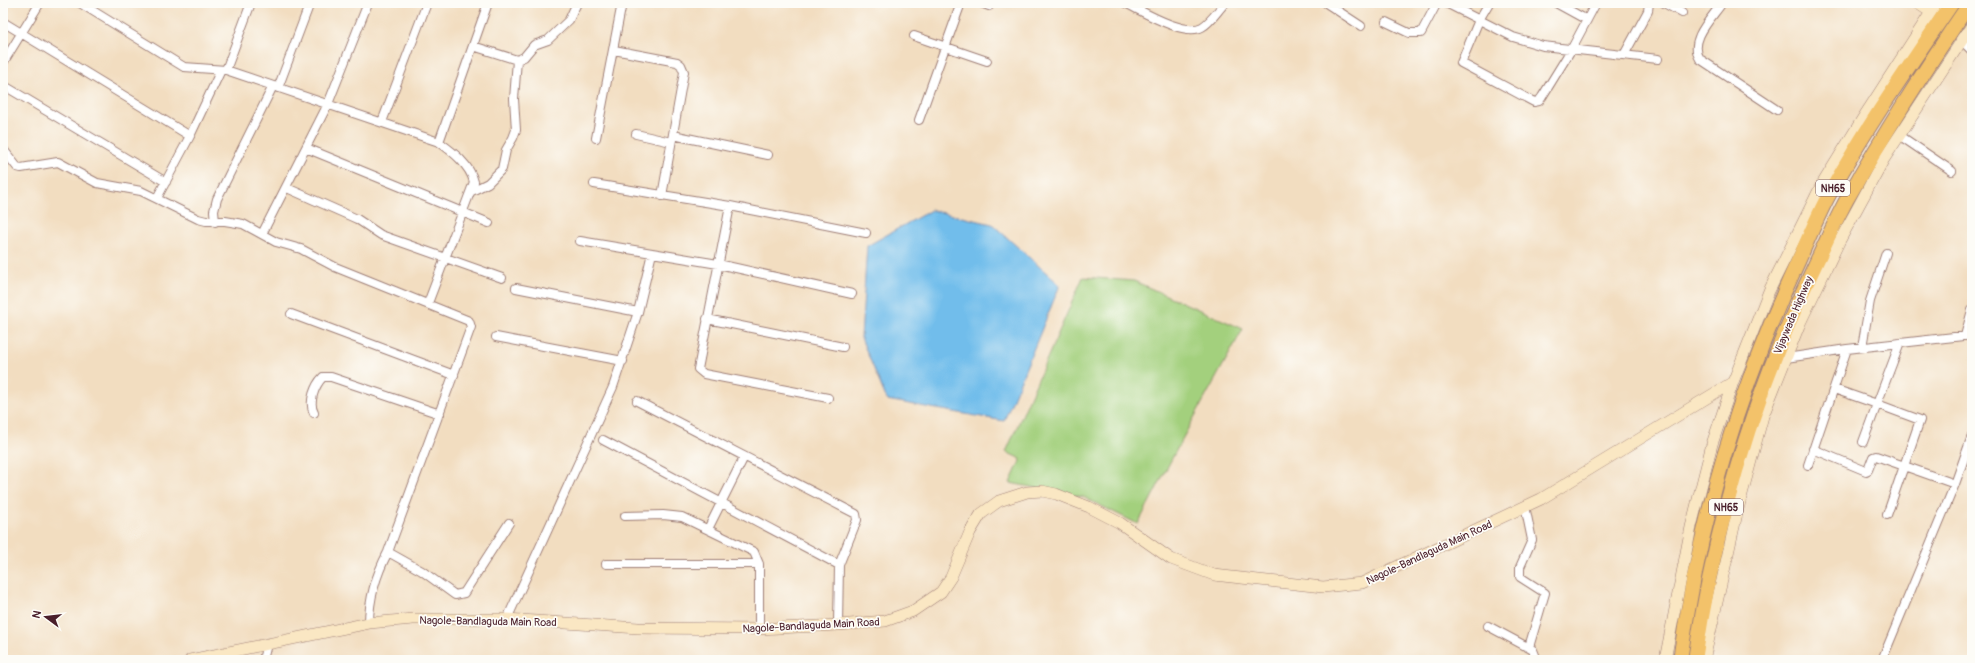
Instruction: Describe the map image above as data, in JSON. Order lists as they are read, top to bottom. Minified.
{"streets":{"highway":["NH65","Vijaywada Highway"],"street":["Nagole-Bandlaguda Main Road"]},"north":"left"}
